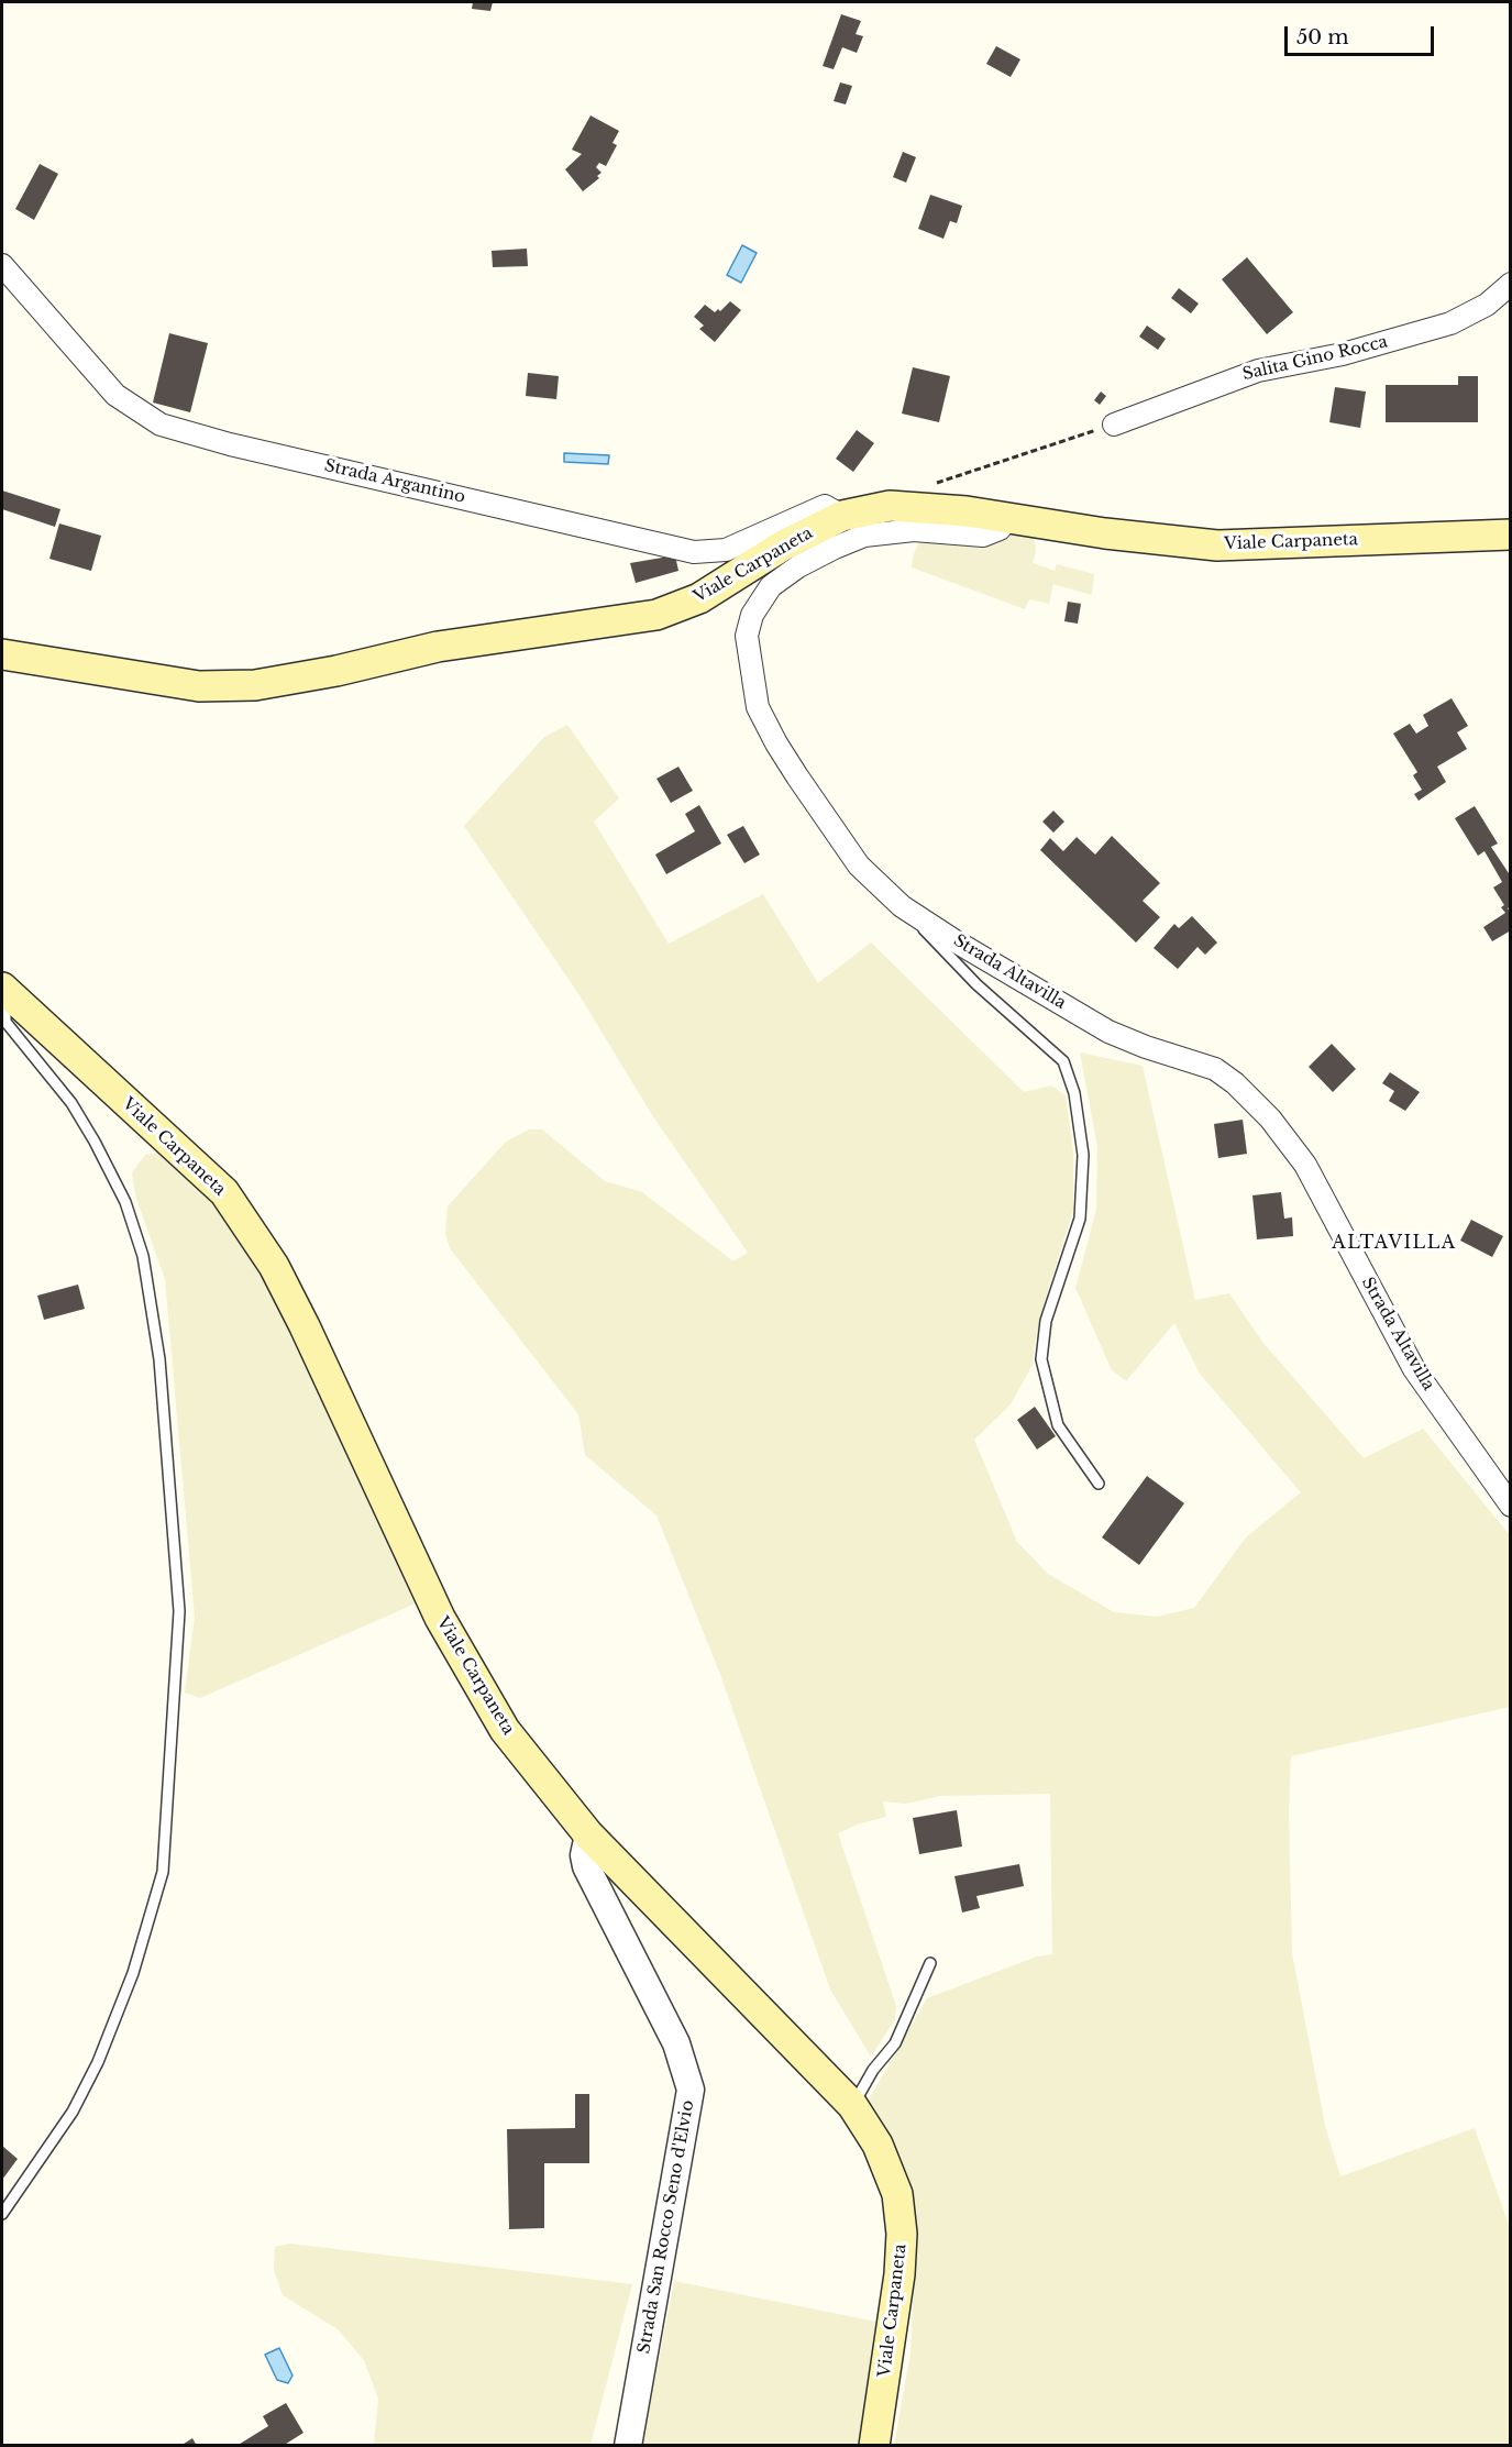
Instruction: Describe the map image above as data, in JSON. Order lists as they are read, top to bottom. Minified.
{"streets":{"main road":["Viale Carpaneta"],"street":["Salita Gino Rocca","Strada Argantino","Strada Altavilla","Strada San Rocco Seno d'Elvio"]},"crossings":[["Strada Argantino","Viale Carpaneta"],["Viale Carpaneta","Strada Altavilla"],["Viale Carpaneta","Strada San Rocco Seno d'Elvio"]],"districts":["ALTAVILLA"],"scale_bar":"50 m"}
